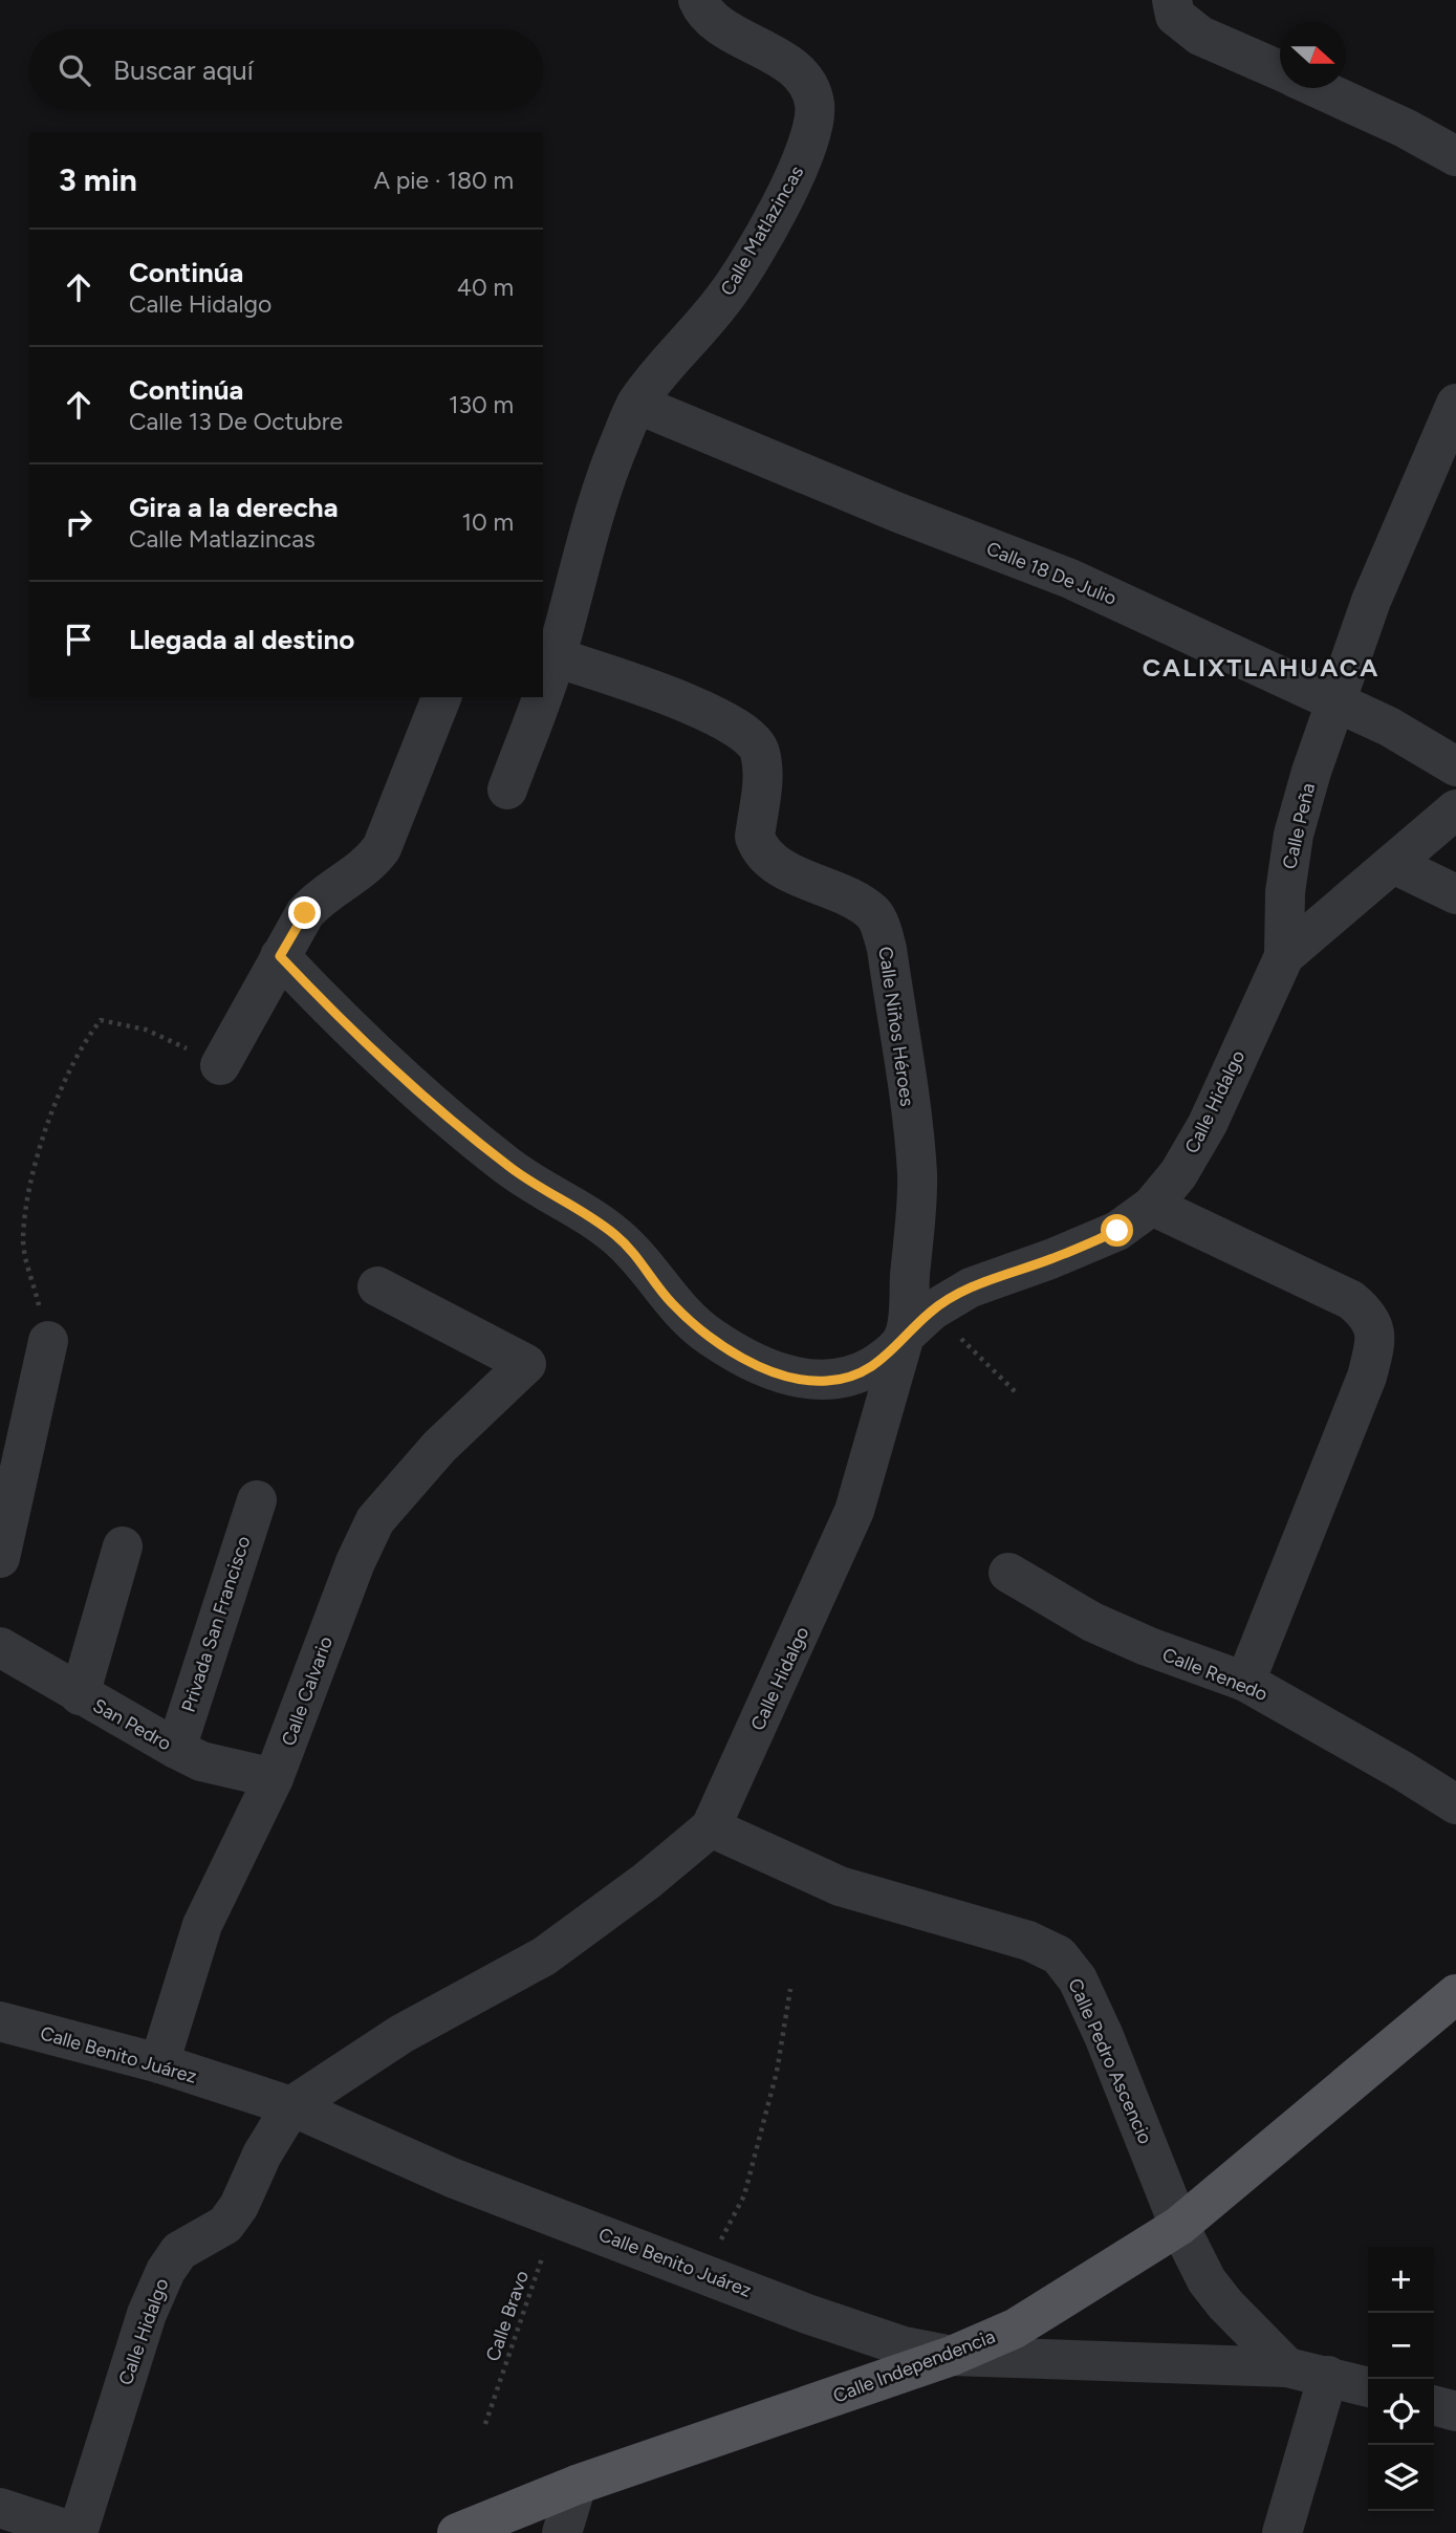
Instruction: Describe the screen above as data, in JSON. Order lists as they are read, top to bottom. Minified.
{"streets":{"main road":["Calle Independencia"],"street":["Calle Matlazincas","Calle 18 De Julio","Calle Peña","Calle Niños Héroes","Calle Hidalgo","Privada San Francisco","Calle Renedo","Calle Calvario","San Pedro","Calle Benito Juárez","Calle Pedro Ascencio"],"path":["Calle Bravo"]},"crossings":[["Calle Matlazincas","Calle 18 De Julio"],["Calle Matlazincas","Calle Niños Héroes"],["Calle 18 De Julio","Calle Peña"],["Calle Peña","Calle Hidalgo"],["Calle Niños Héroes","Calle Hidalgo"],["Calle Hidalgo","Calle Benito Juárez"],["Calle Hidalgo","Calle Pedro Ascencio"],["Privada San Francisco","San Pedro"],["Calle Calvario","San Pedro"],["Calle Calvario","Calle Benito Juárez"],["Calle Benito Juárez","Calle Pedro Ascencio"],["Calle Benito Juárez","Calle Bravo"],["Calle Benito Juárez","Calle Independencia"],["Calle Pedro Ascencio","Calle Independencia"]],"districts":["CALIXTLAHUACA"],"north":"right","page":{"search":"Buscar aquí","heading":["3 min","A pie · 180 m"],"list":[["Continúa","Calle Hidalgo","40 m"],["Continúa","Calle 13 De Octubre","130 m"],["Gira a la derecha","Calle Matlazincas","10 m"],"Llegada al destino"],"map_buttons":["+","−"]}}
